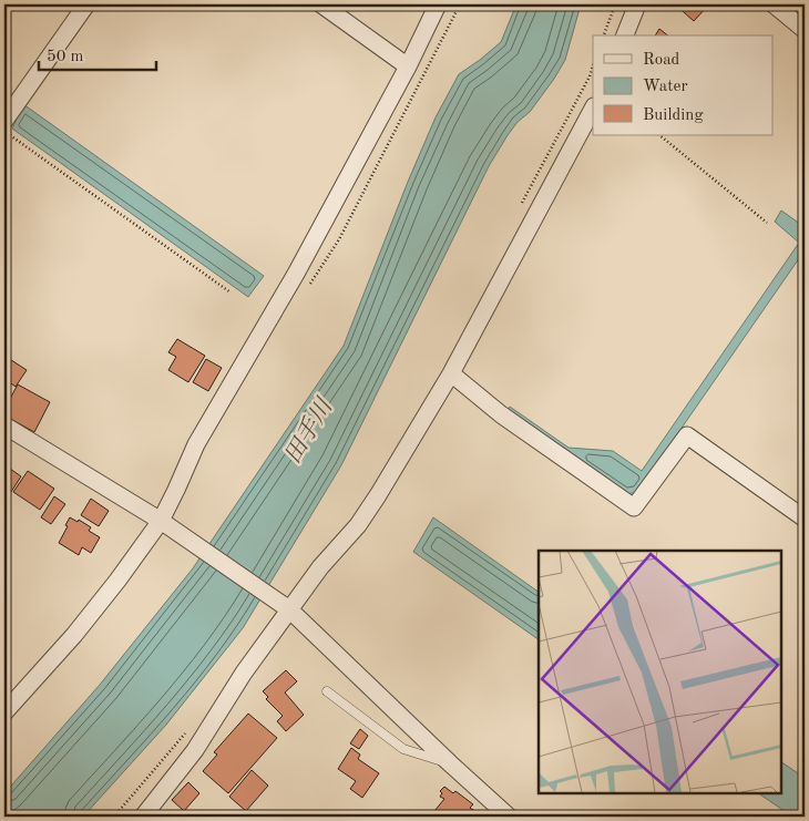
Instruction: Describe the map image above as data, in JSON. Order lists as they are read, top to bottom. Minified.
{"water":["田手川"],"legend":["Road","Water","Building"],"scale_bar":"50 m"}
